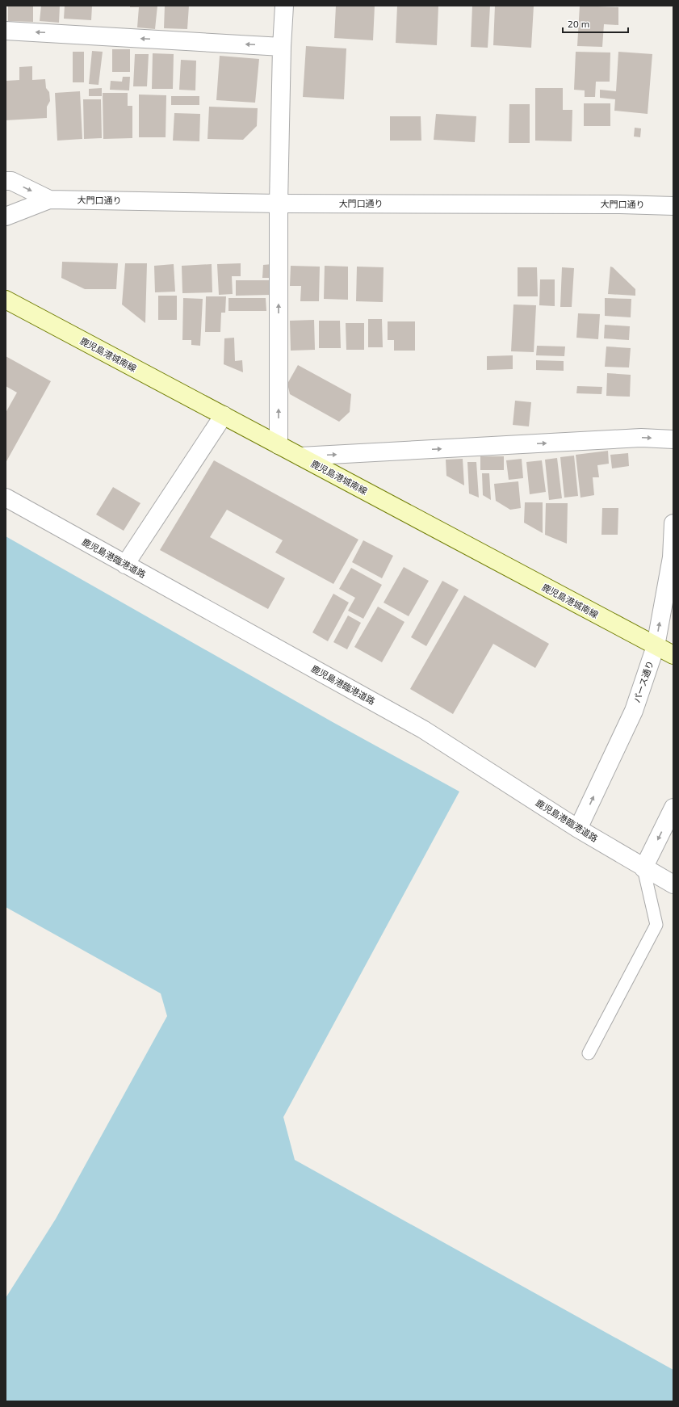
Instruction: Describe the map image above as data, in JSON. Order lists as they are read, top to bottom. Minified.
{"streets":{"main road":["鹿児島港城南線"],"street":["大門口通り","鹿児島港臨港道路","パース通り"]},"crossings":[["鹿児島港城南線","パース通り"],["鹿児島港臨港道路","パース通り"]],"one_way":["パース通り"],"scale_bar":"20 m"}
